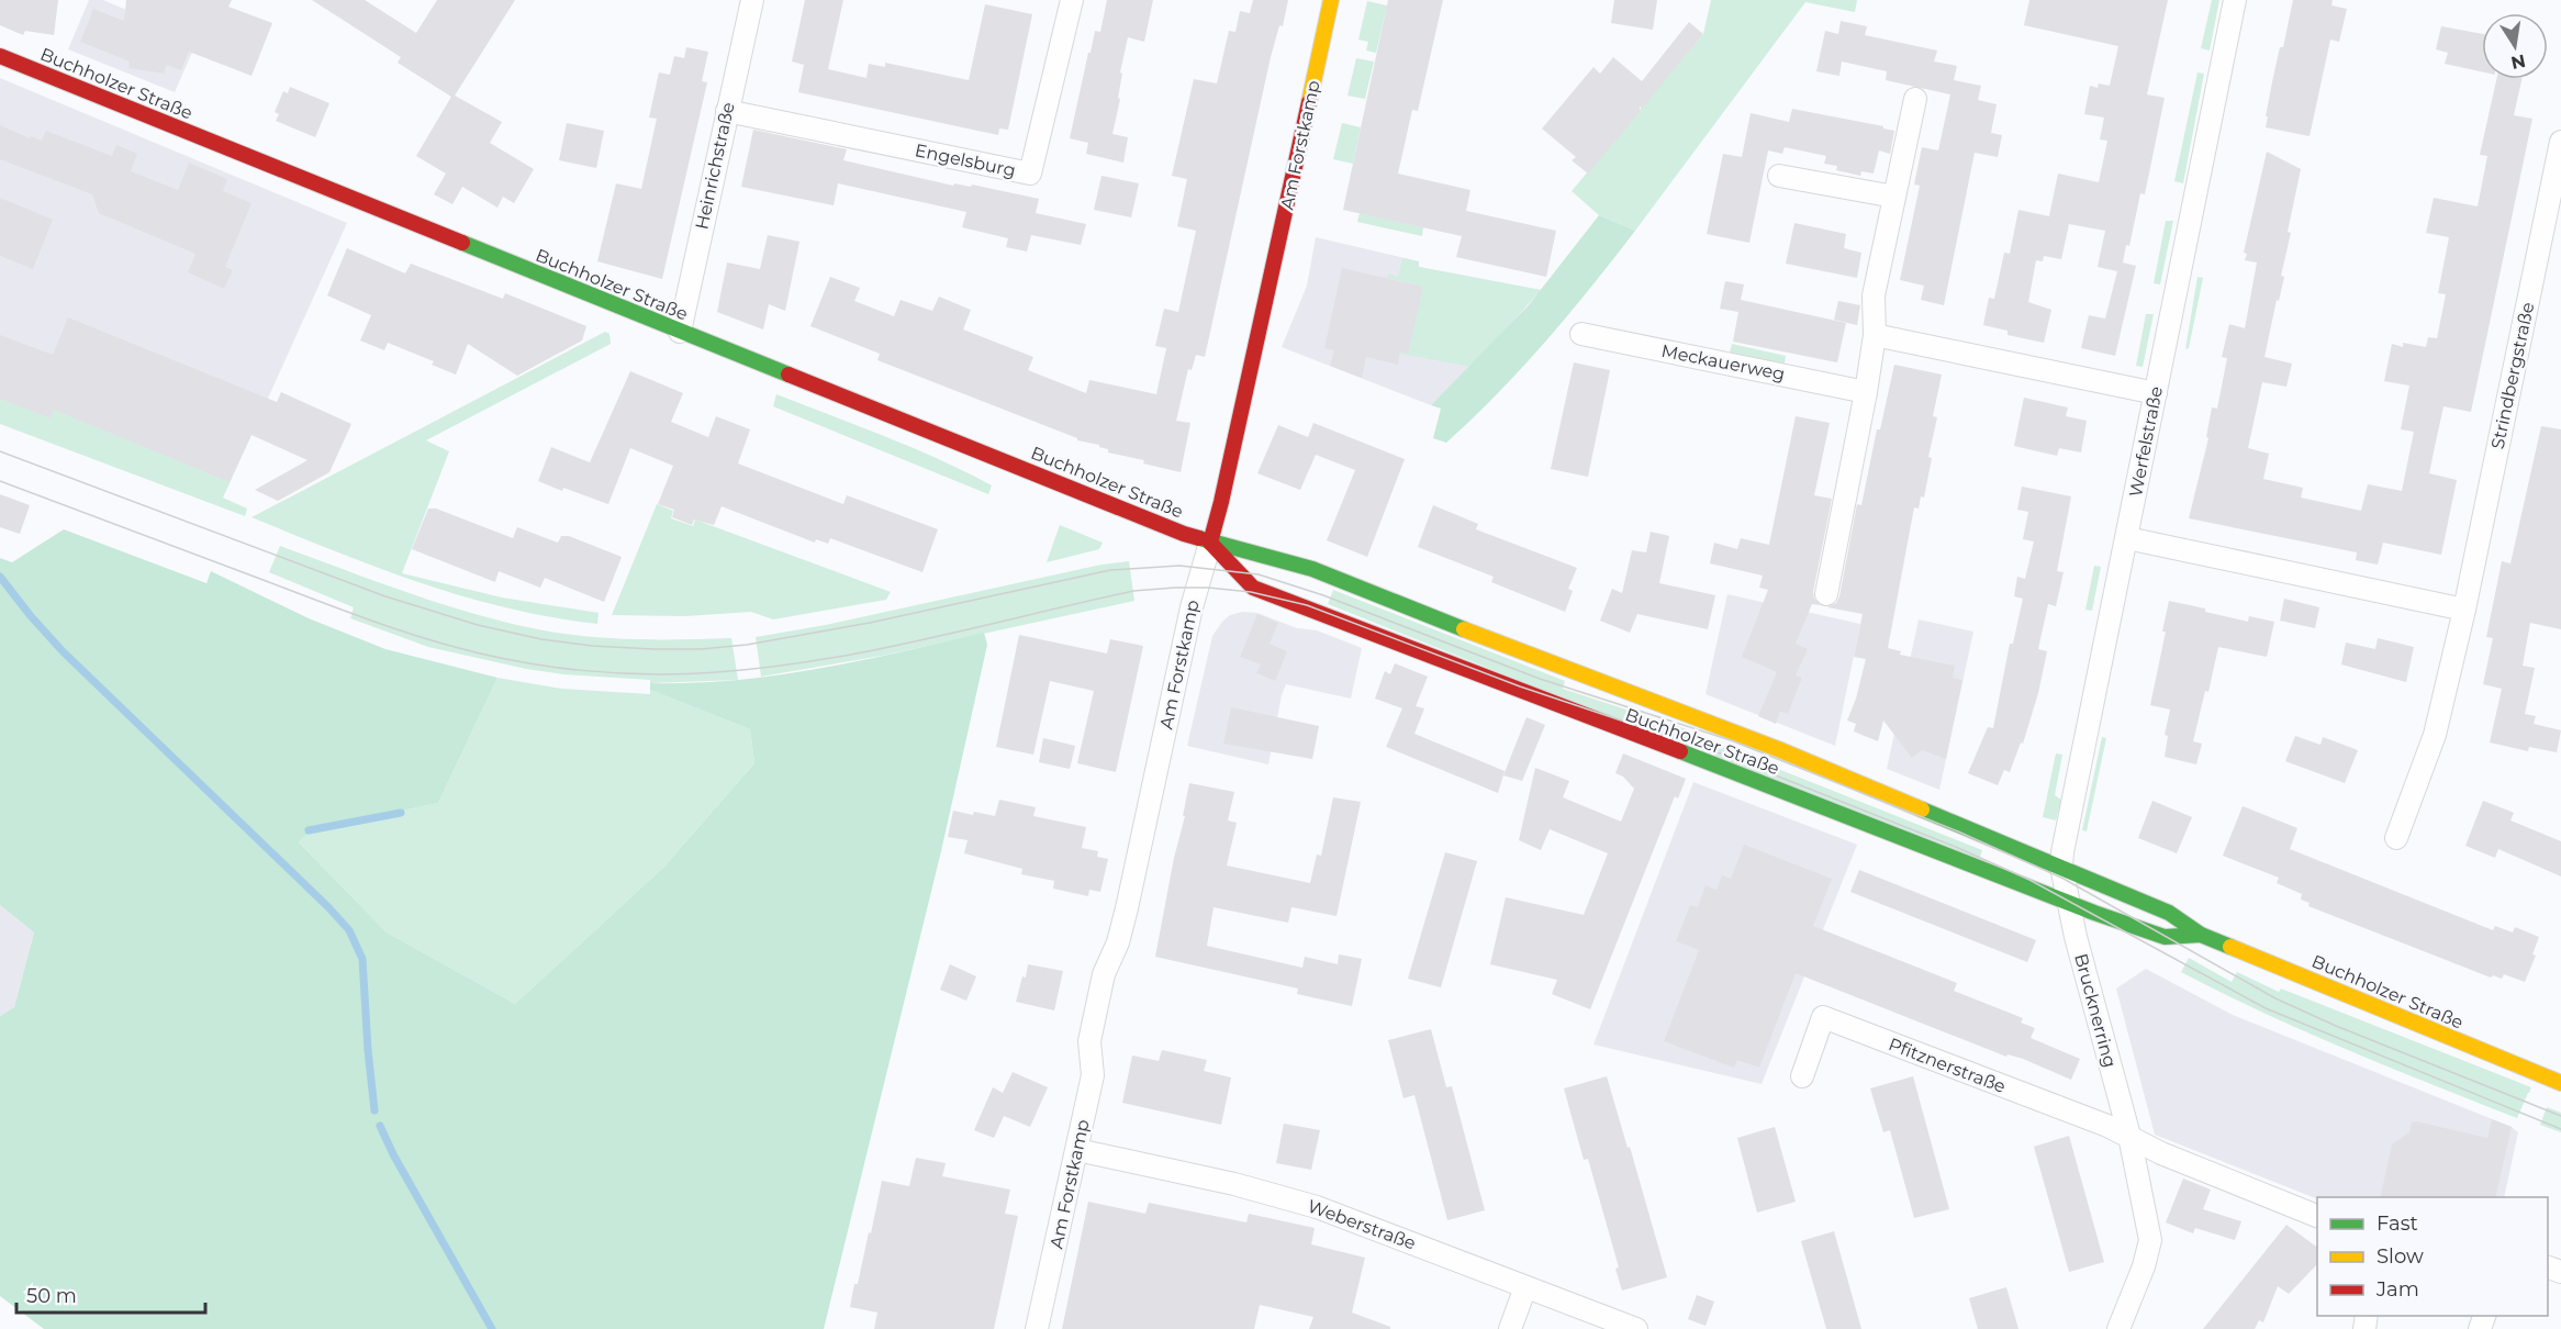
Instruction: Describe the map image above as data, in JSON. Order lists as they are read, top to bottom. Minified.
{"streets":{"main road":["Buchholzer Straße","Am Forstkamp"],"street":["Engelsburg","Heinrichstraße","Meckauerweg","Strindbergstraße","Werfelstraße","Brucknerring","Pfitznerstraße","Weberstraße"]},"crossings":[["Buchholzer Straße","Am Forstkamp"],["Buchholzer Straße","Heinrichstraße"],["Buchholzer Straße","Werfelstraße"],["Buchholzer Straße","Brucknerring"],["Am Forstkamp","Weberstraße"],["Engelsburg","Heinrichstraße"],["Werfelstraße","Brucknerring"],["Brucknerring","Pfitznerstraße"]],"legend":["Fast","Slow","Jam"],"scale_bar":"50 m","north":"bottom"}
